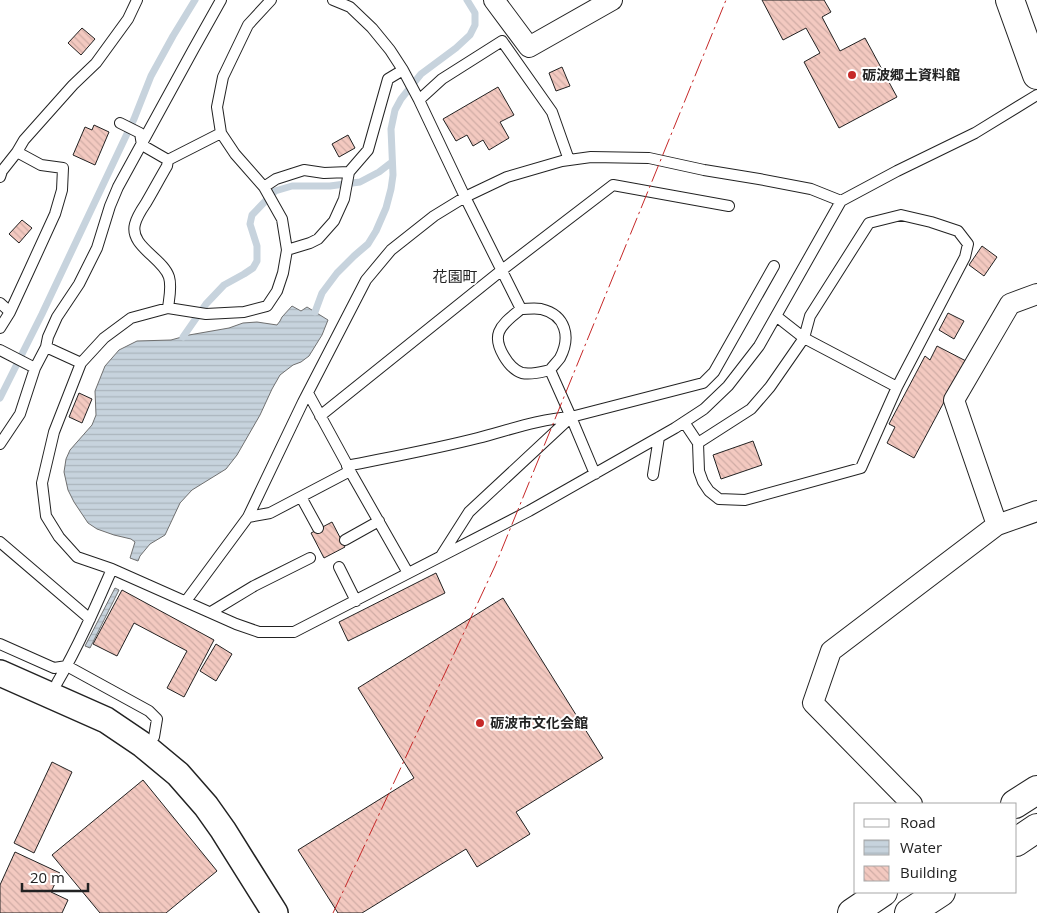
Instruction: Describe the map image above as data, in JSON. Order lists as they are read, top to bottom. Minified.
{"districts":["花園町"],"places":["砺波郷土資料館","砺波市文化会館"],"legend":["Road","Water","Building"],"scale_bar":"20 m"}
